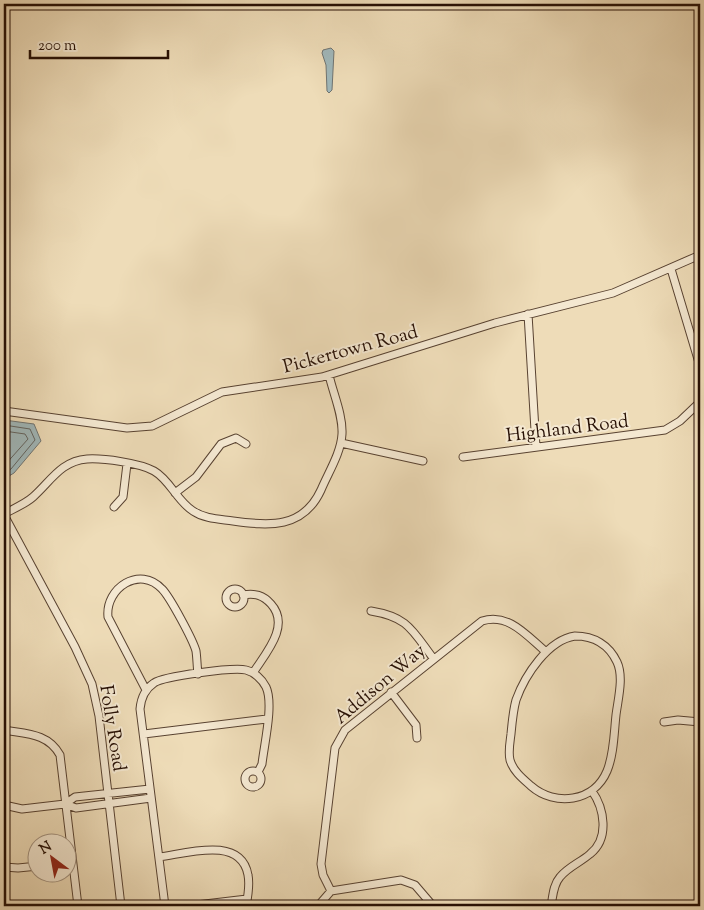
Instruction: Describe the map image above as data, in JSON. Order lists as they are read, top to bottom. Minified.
{"streets":{"street":["Pickertown Road","Highland Road","Addison Way","Folly Road"]},"scale_bar":"200 m","north":"top left"}
